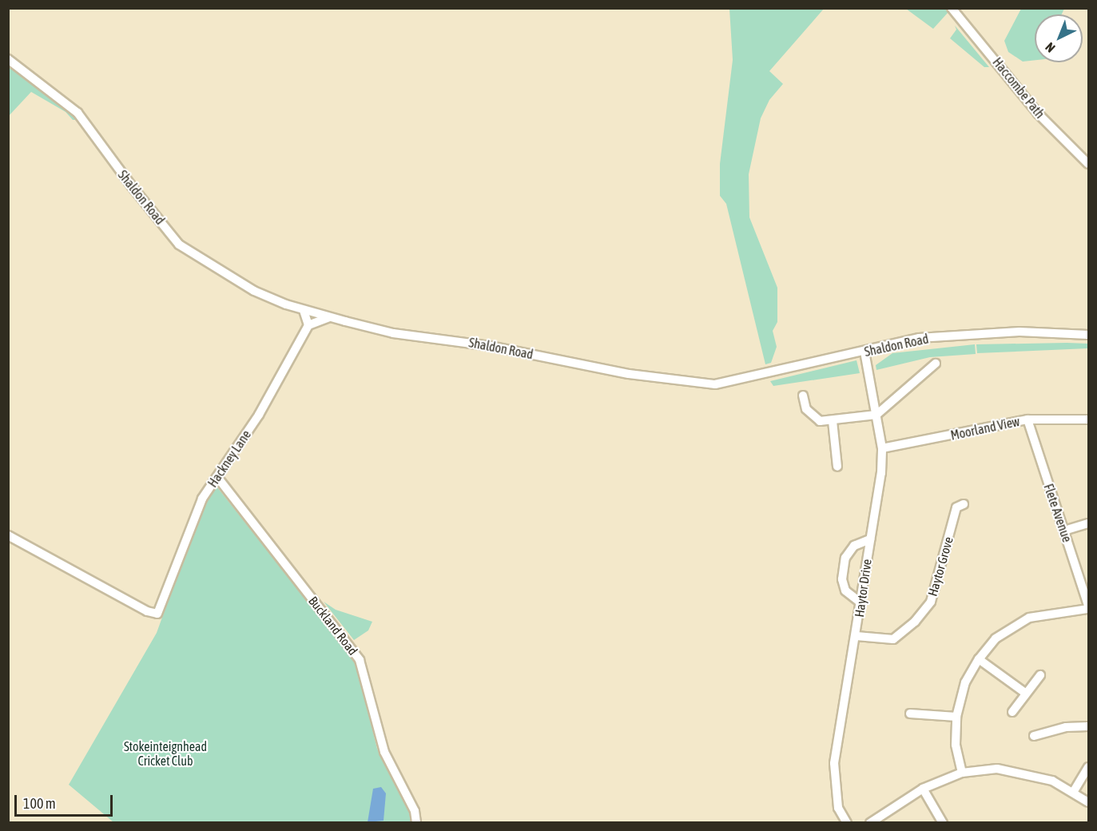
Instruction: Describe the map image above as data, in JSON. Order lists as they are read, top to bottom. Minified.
{"streets":{"street":["Haccombe Path","Shaldon Road","Moorland View","Hackney Lane","Flete Avenue","Haytor Grove","Haytor Drive","Buckland Road"]},"crossings":[["Shaldon Road","Haytor Drive"],["Moorland View","Flete Avenue"],["Moorland View","Haytor Drive"],["Hackney Lane","Buckland Road"],["Haytor Grove","Haytor Drive"]],"parks":["Stokeinteignhead Cricket Club"],"scale_bar":"100 m","north":"bottom left"}
